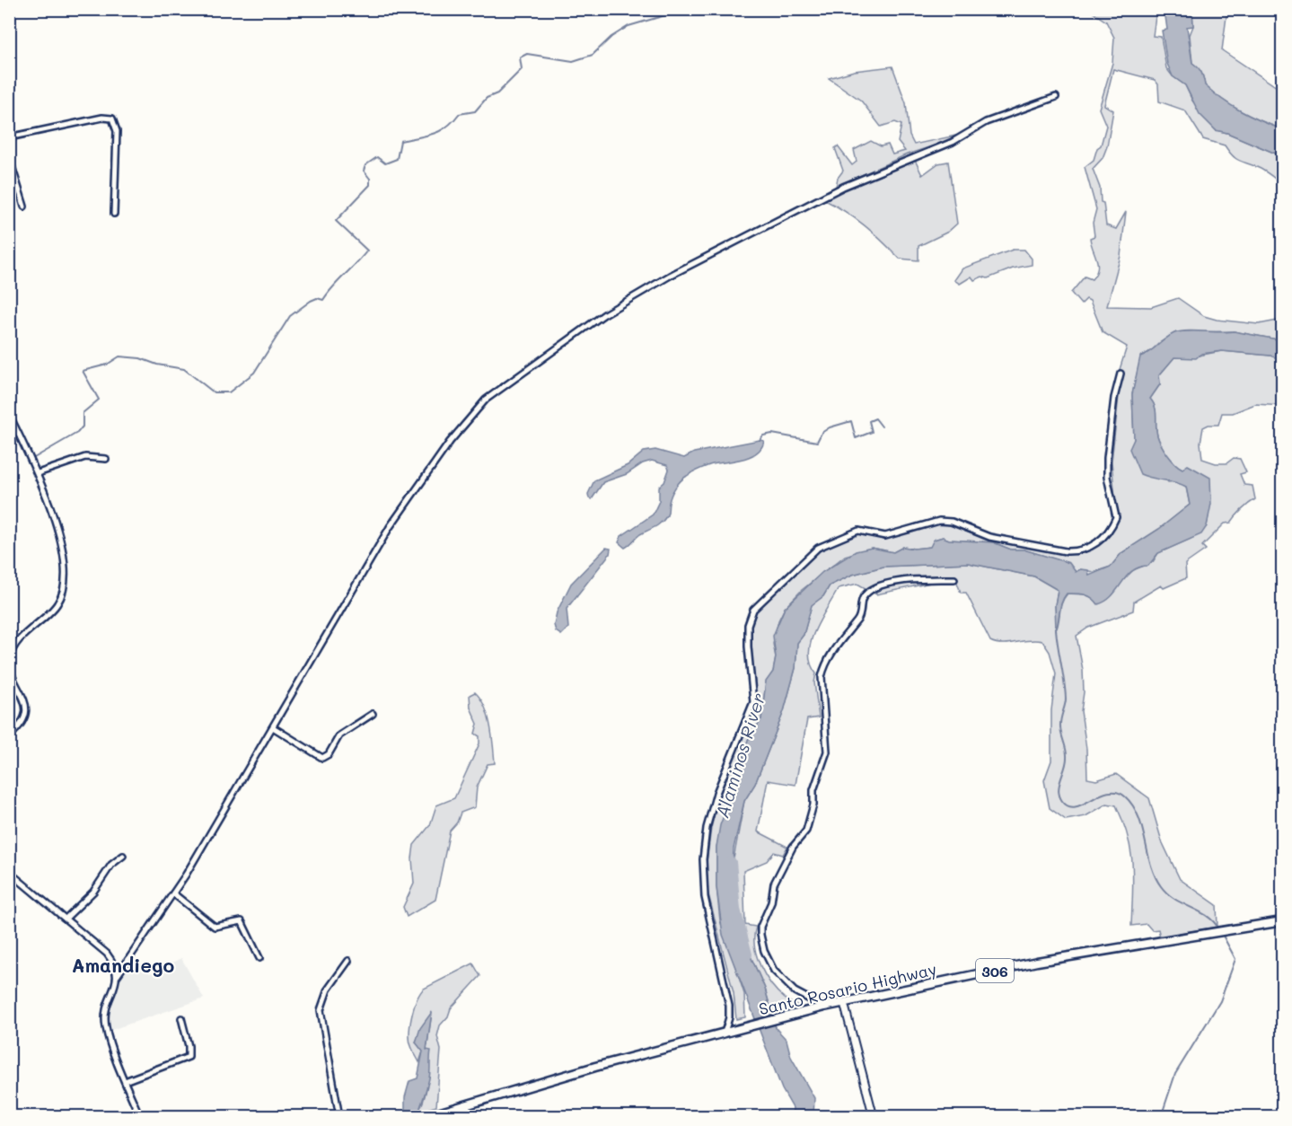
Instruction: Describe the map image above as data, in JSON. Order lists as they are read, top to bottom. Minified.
{"streets":{"main road":["306","Santo Rosario Highway"]},"districts":["Amandiego"],"water":["Alaminos River"]}
